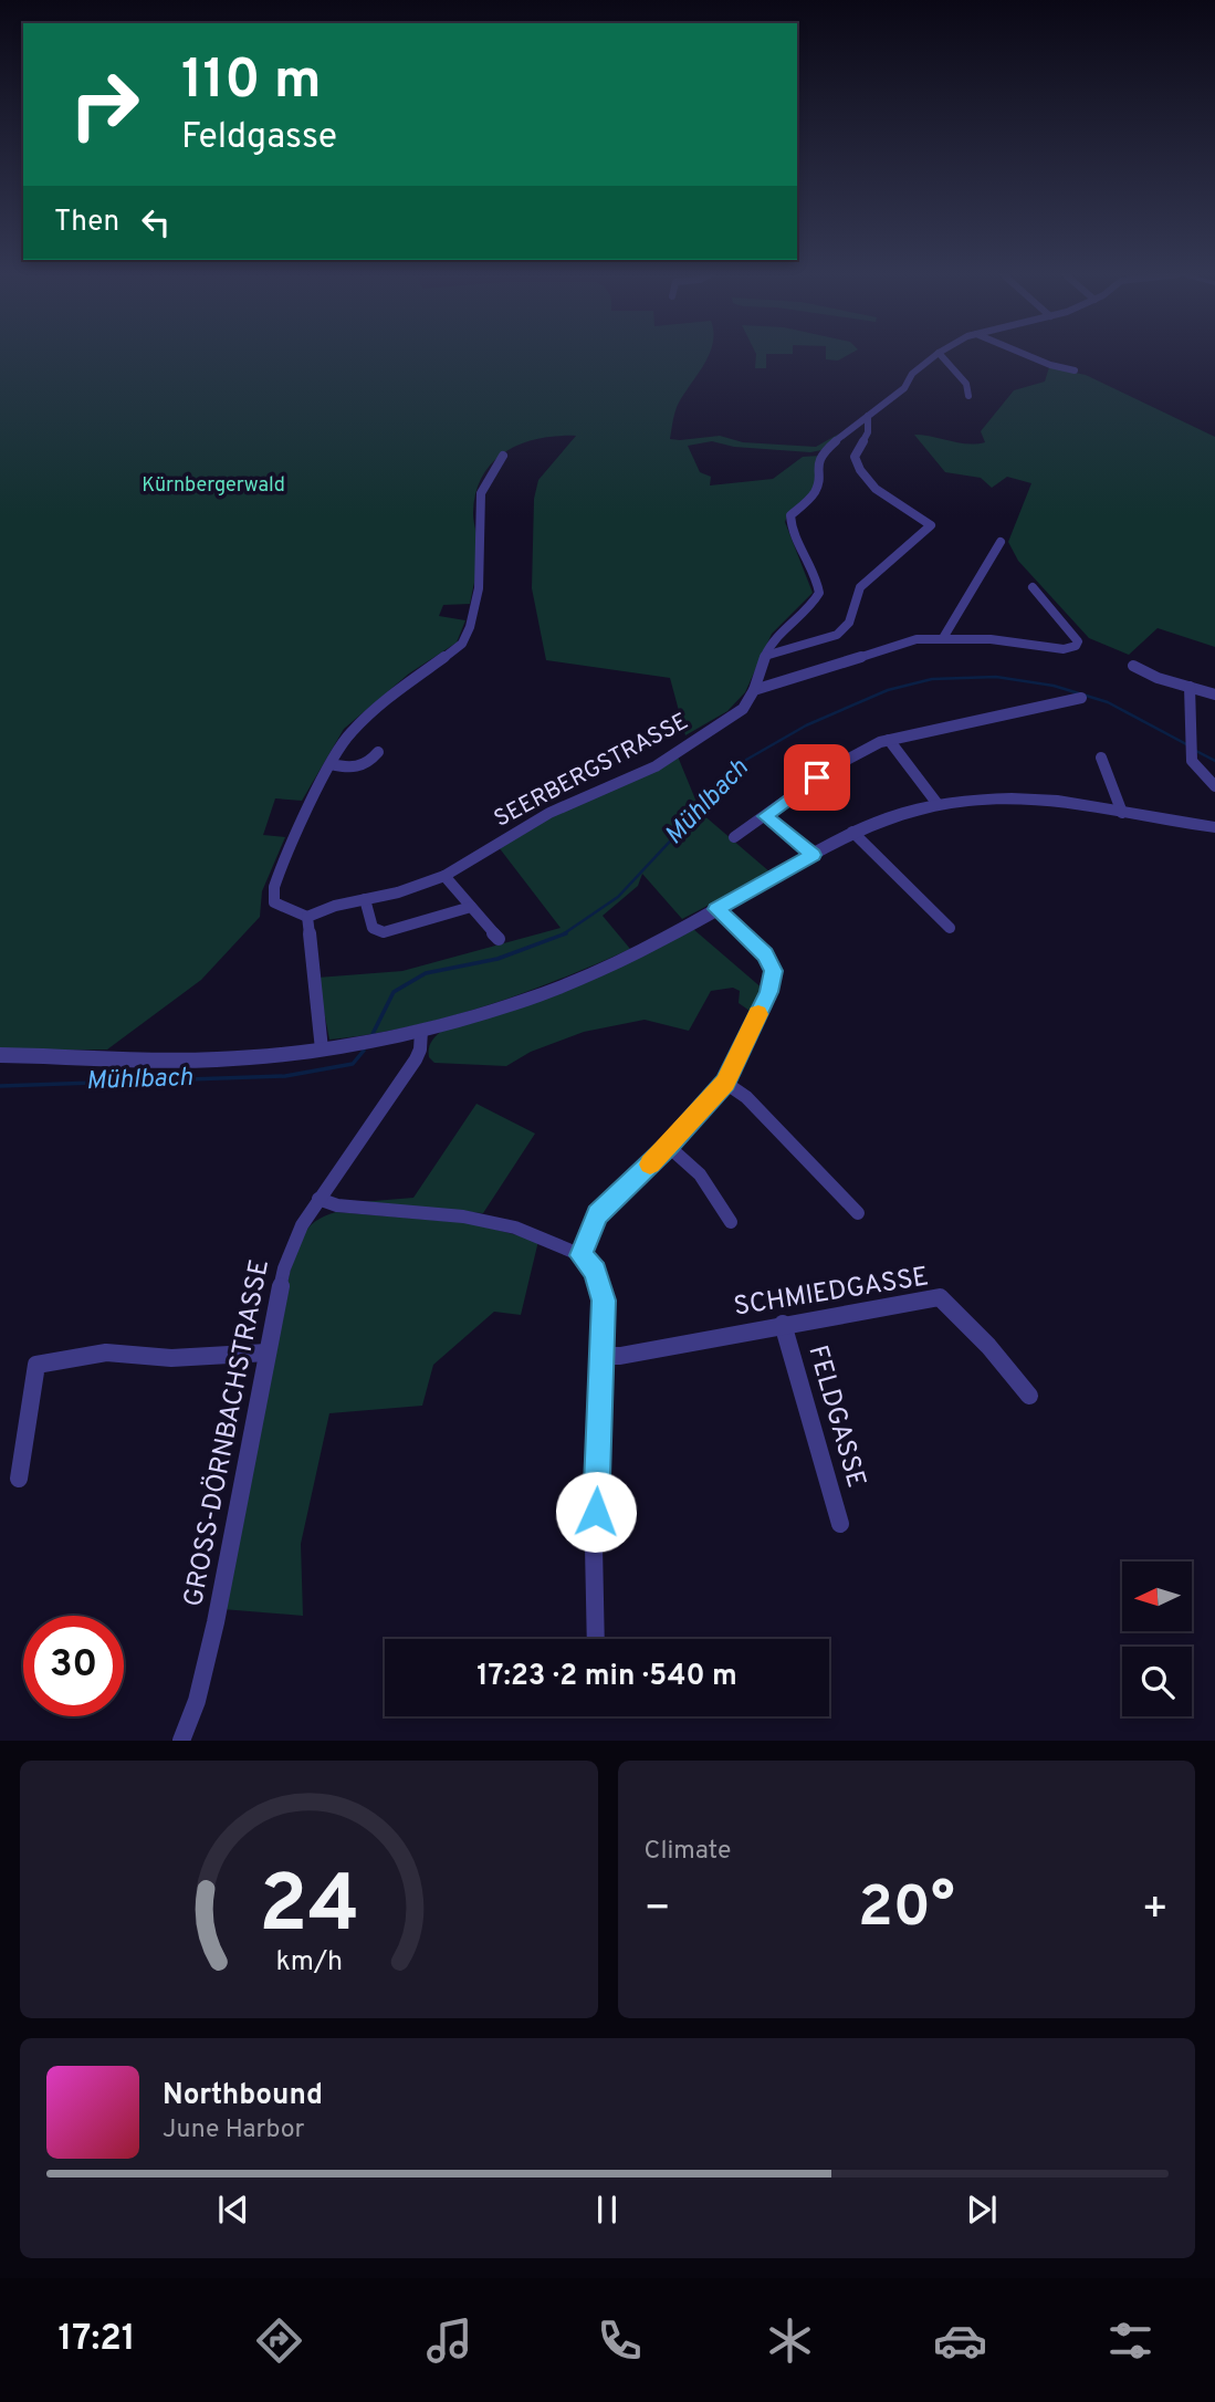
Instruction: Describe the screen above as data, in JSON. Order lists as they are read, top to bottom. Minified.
{"streets":{"street":["SEERBERGSTRASSE","SCHMIEDGASSE","FELDGASSE","GROSS-DÖRNBACHSTRASSE"]},"crossings":[["SCHMIEDGASSE","FELDGASSE"]],"water":["Mühlbach"],"parks":["Kürnbergerwald"],"north":"left","page":{"turn":["110 m","Feldgasse"],"then":"Then","limit":"30","trip":"17:23 · 2 min · 540 m","tile":"Climate","heat":["−","20°","+"],"song":["Northbound","June Harbor"],"tabs":"17:21","gauge":["24","km/h"]}}
